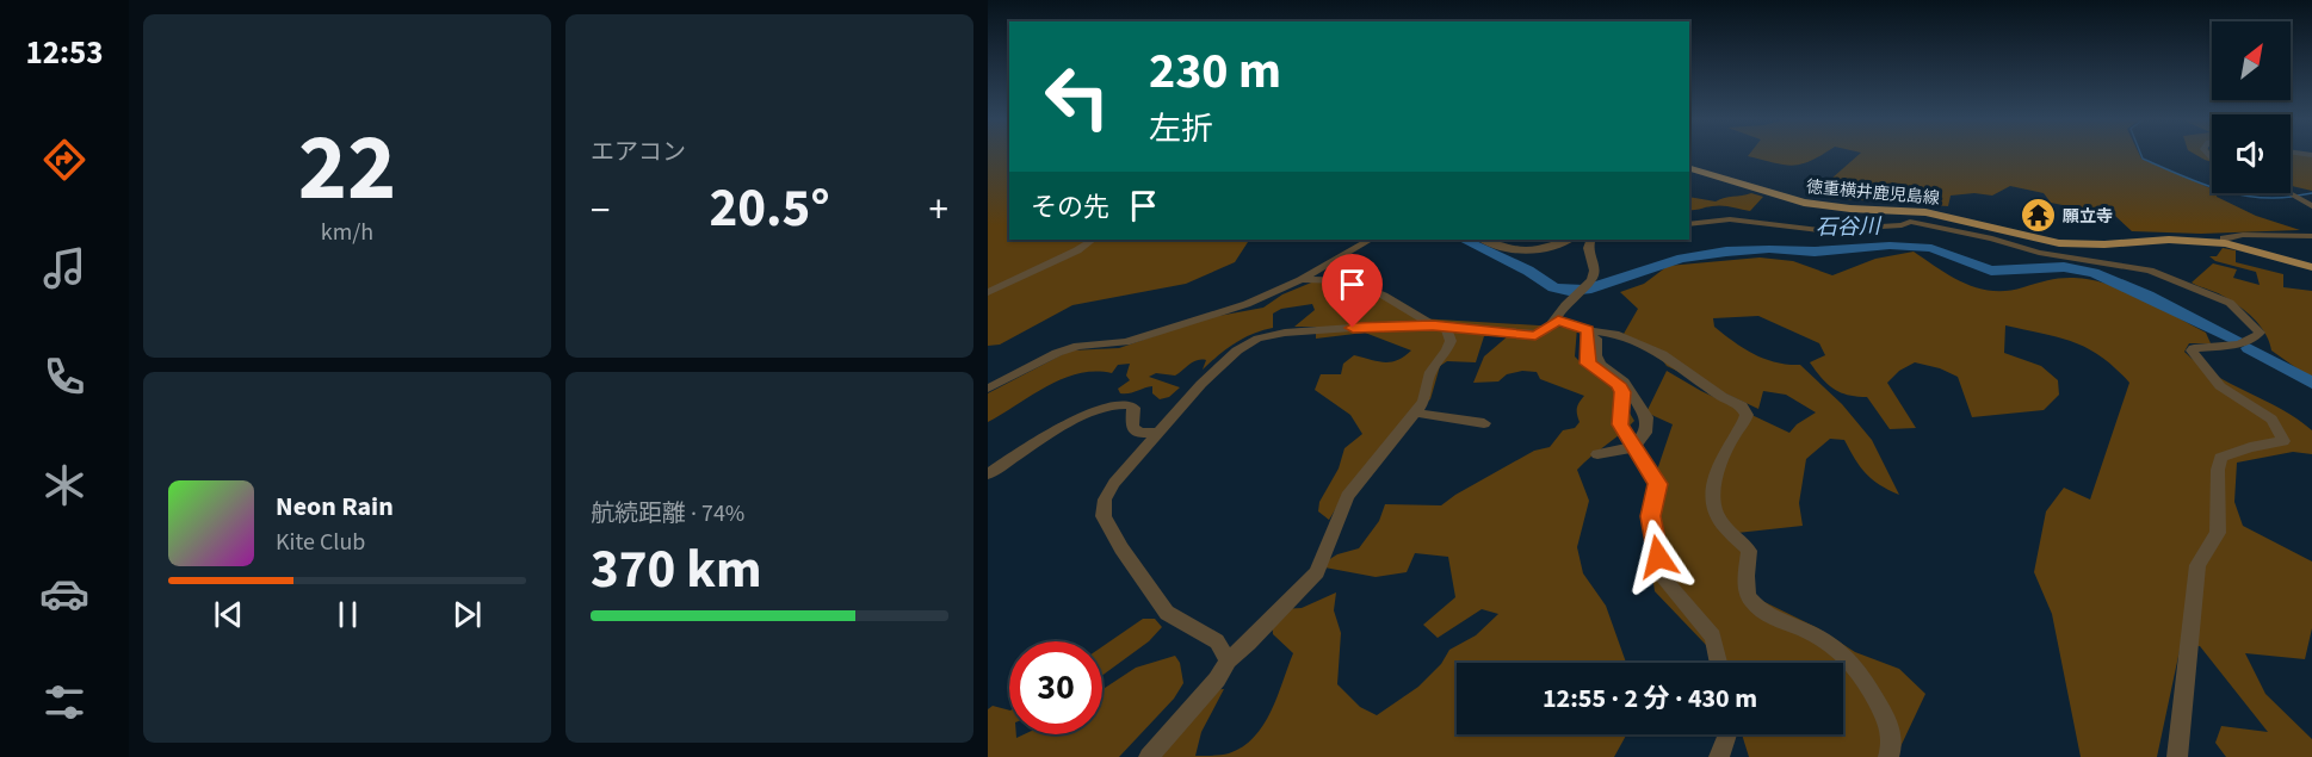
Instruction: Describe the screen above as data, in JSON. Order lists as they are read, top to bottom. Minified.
{"streets":{"main road":["徳重横井鹿児島線"]},"water":["石谷川"],"places":{"temple":["願立寺"]},"north":"top right","page":{"tabs":"12:53","tile":[["22","km/h"],"エアコン",["航続距離 · 74%","370 km"]],"turn":["230 m","左折"],"then":"その先","heat":["−","20.5°","+"],"song":["Neon Rain","Kite Club"],"limit":"30","trip":"12:55 · 2 分 · 430 m"}}
